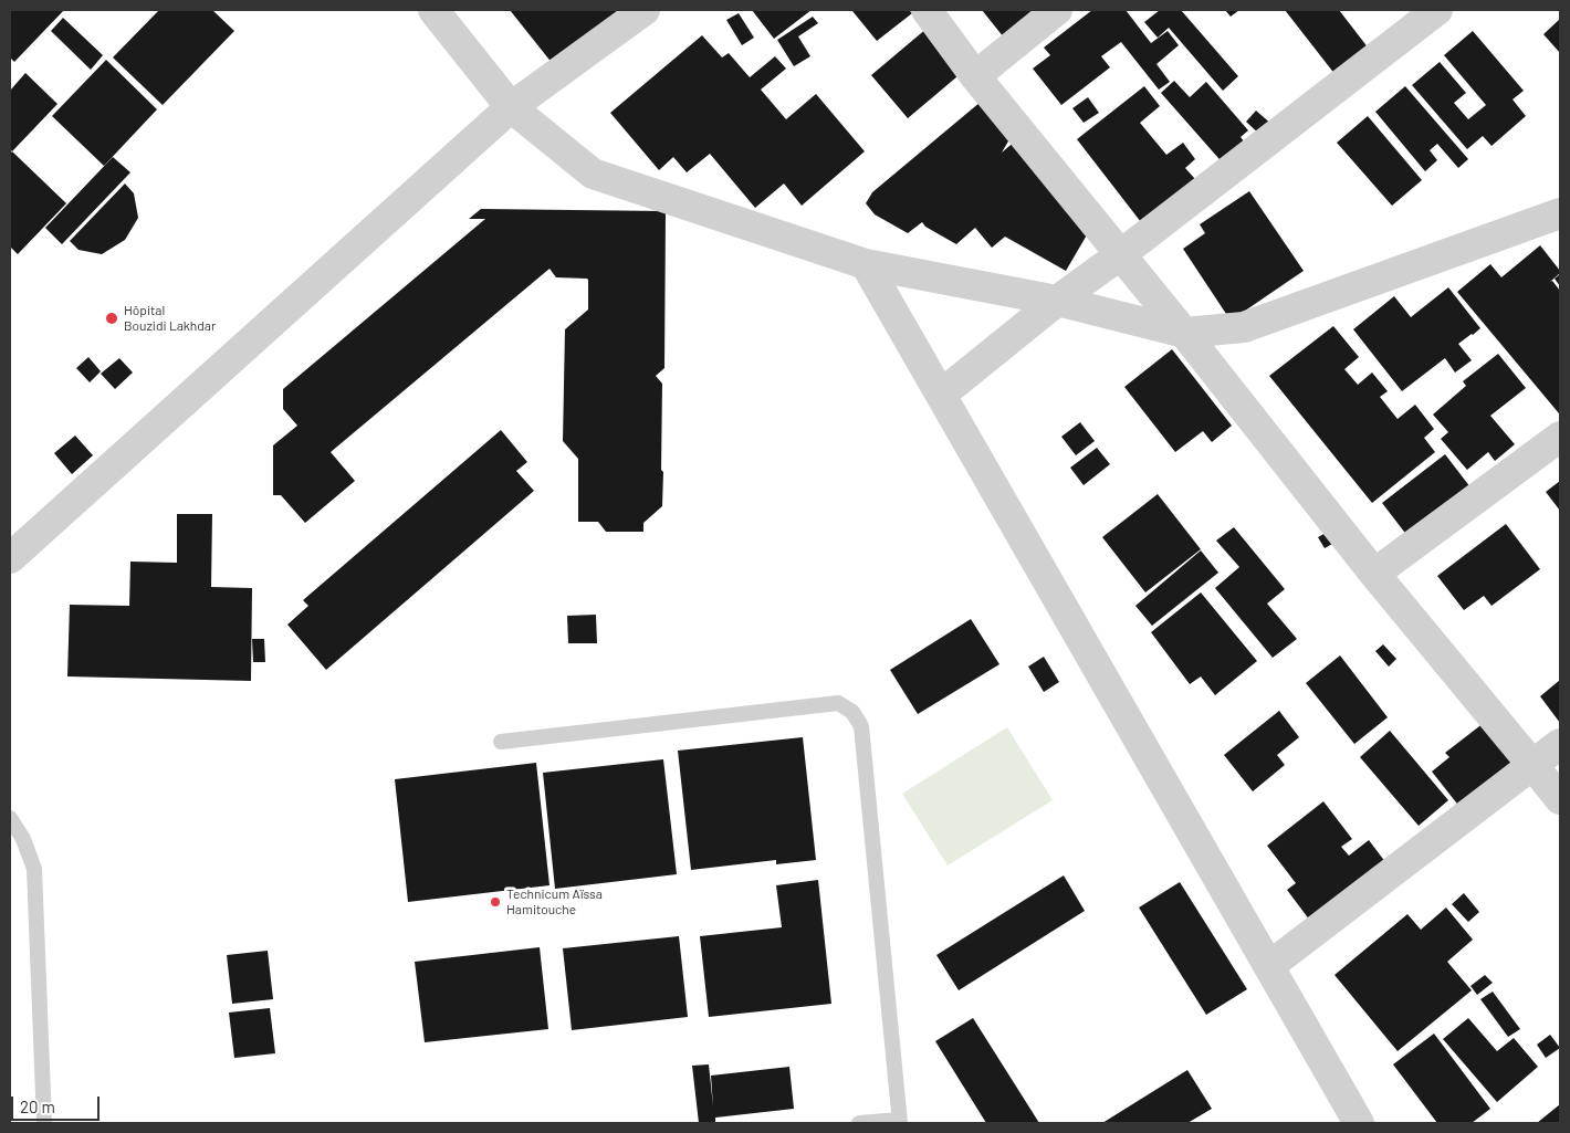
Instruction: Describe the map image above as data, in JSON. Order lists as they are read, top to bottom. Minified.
{"places":["Hôpital Bouzidi Lakhdar","Technicum Aïssa Hamitouche"],"scale_bar":"20 m"}
